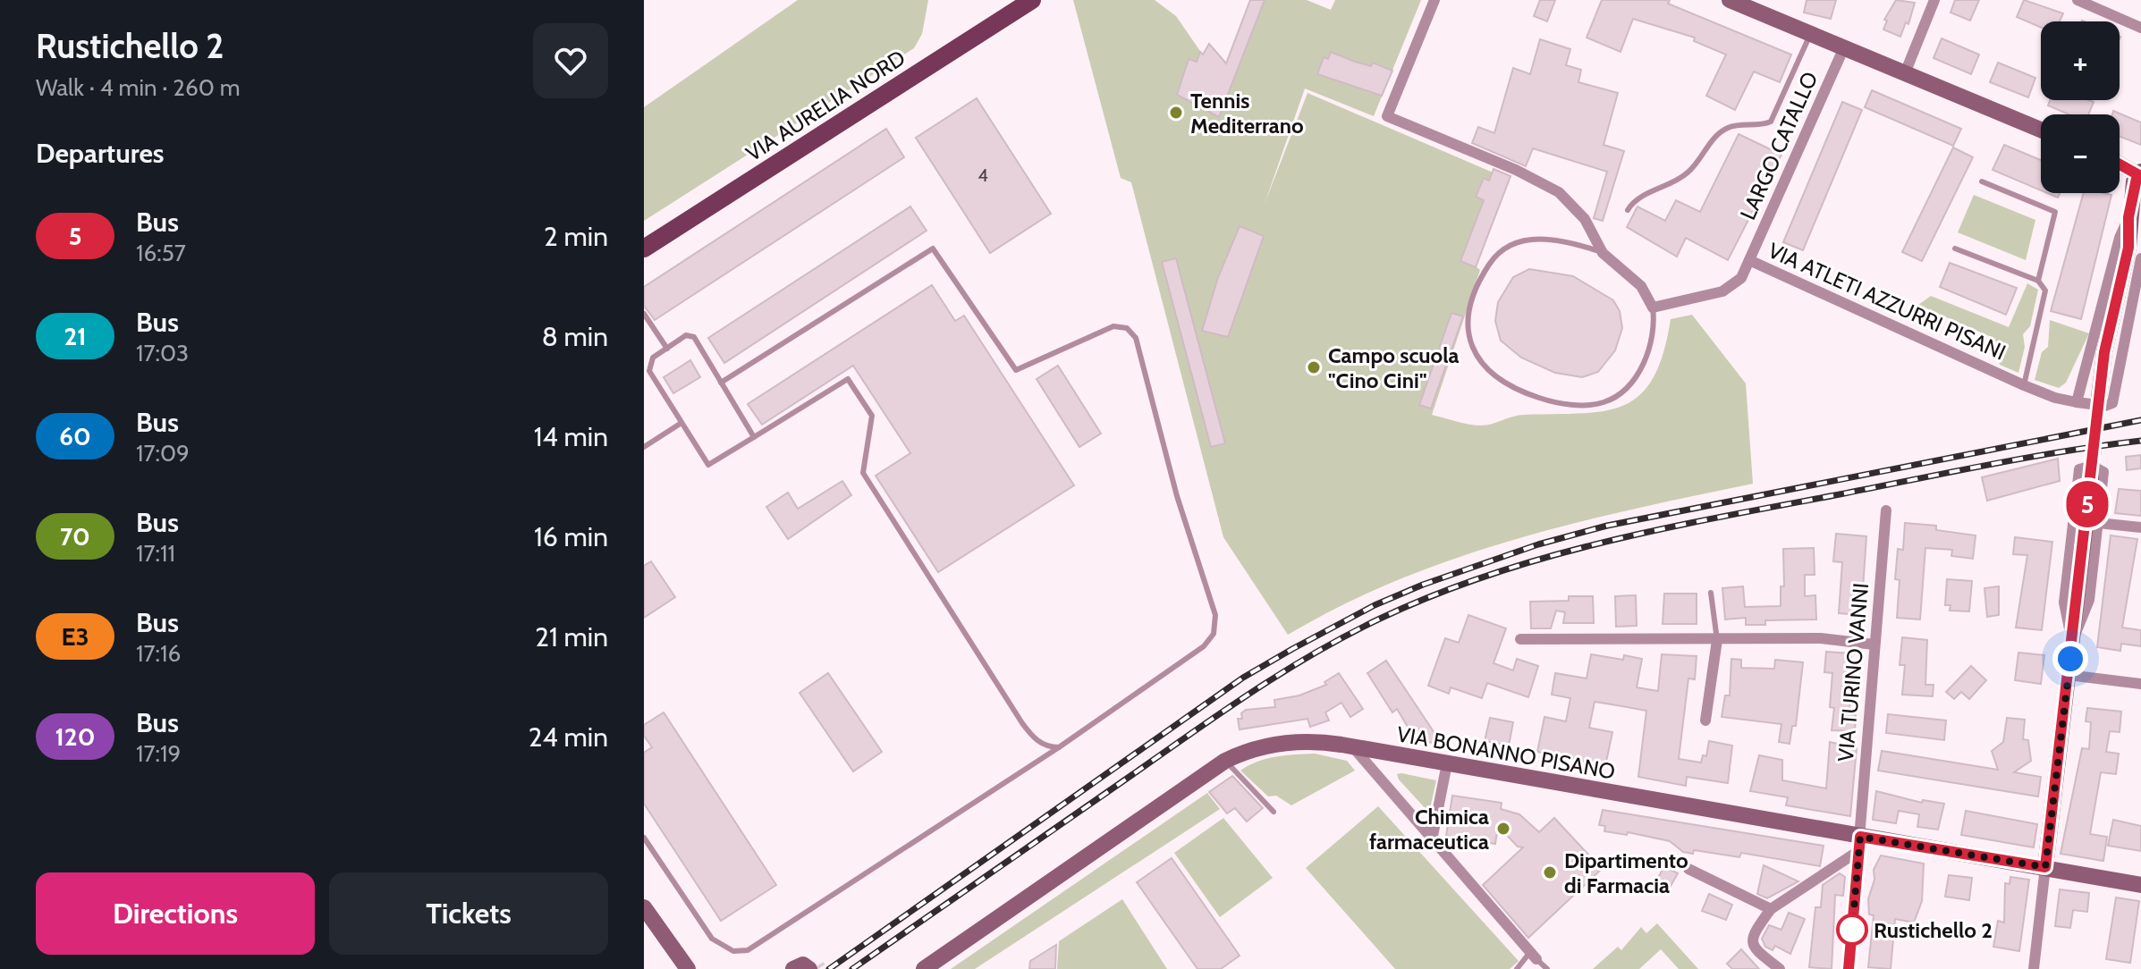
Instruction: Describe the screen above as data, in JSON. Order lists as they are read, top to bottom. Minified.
{"streets":{"main road":["VIA AURELIA NORD","VIA BONANNO PISANO"],"street":["LARGO CATALLO","VIA ATLETI AZZURRI PISANI","VIA TURINO VANNI"]},"crossings":[["LARGO CATALLO","VIA ATLETI AZZURRI PISANI"],["VIA TURINO VANNI","VIA BONANNO PISANO"]],"places":["Tennis Mediterrano","Campo scuola \"Cino Cini\"","Chimica farmaceutica","Dipartimento di Farmacia","Rustichello 2"],"lines":["bus line 5"],"house_numbers":["4"],"page":{"heading":[["Rustichello 2","Walk · 4 min · 260 m"],"Departures"],"on_map":"5","map_buttons":["+","−"],"list":[{"mark":"5","name":"Bus","note":"16:57","value":"2 min"},{"mark":"21","name":"Bus","note":"17:03","value":"8 min"},{"mark":"60","name":"Bus","note":"17:09","value":"14 min"},{"mark":"70","name":"Bus","note":"17:11","value":"16 min"},{"mark":"E3","name":"Bus","note":"17:16","value":"21 min"},{"mark":"120","name":"Bus","note":"17:19","value":"24 min"}],"buttons":["Directions","Tickets"]}}
